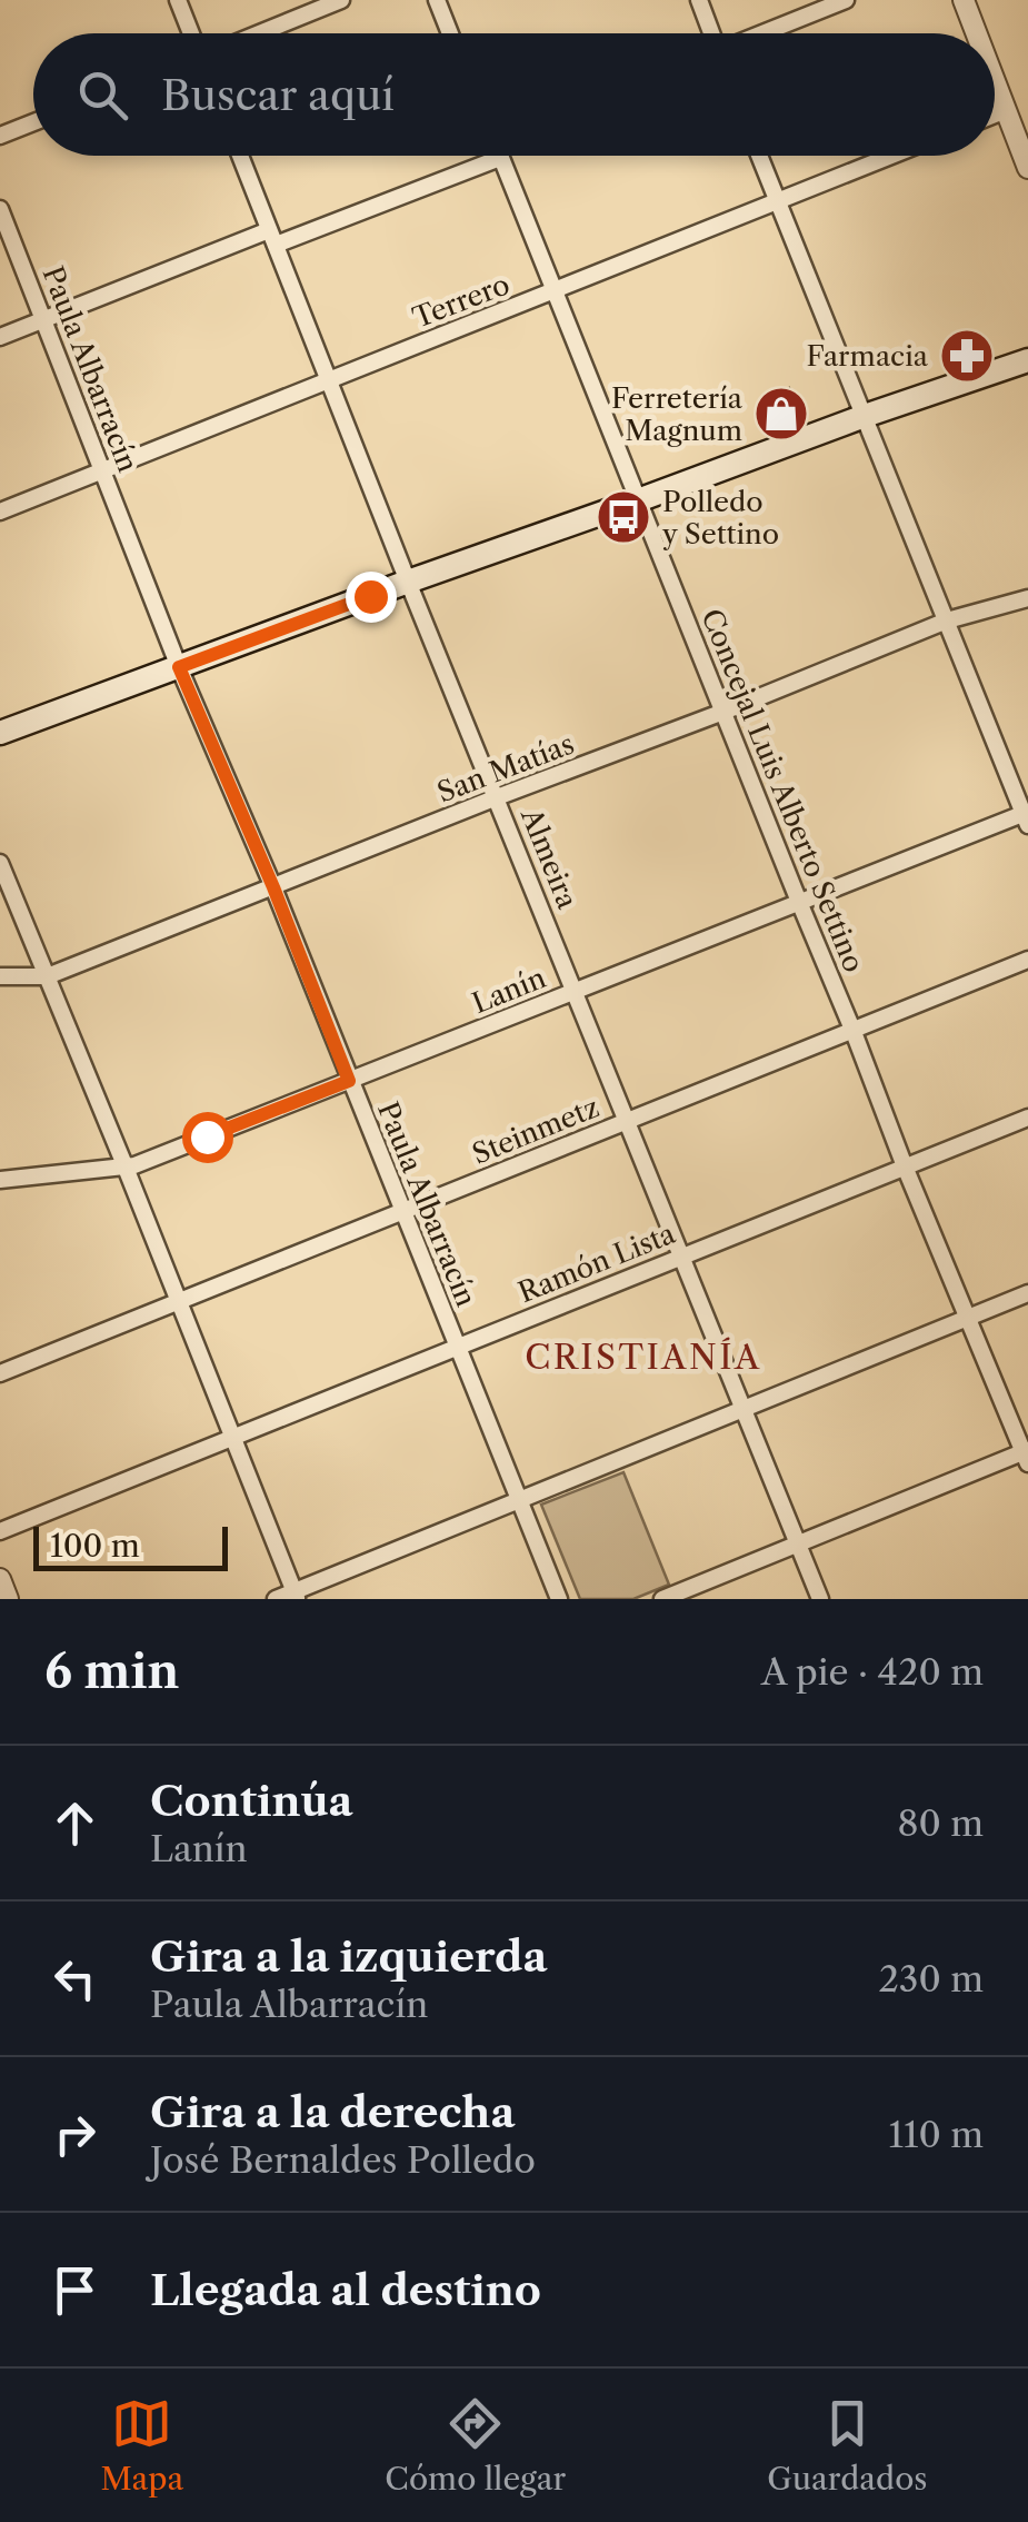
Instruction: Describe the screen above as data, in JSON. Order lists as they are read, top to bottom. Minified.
{"streets":{"street":["Terrero","Paula Albarracín","San Matías","Concejal Luis Alberto Settino","Almeira","Lanín","Steinmetz","Ramón Lista"]},"crossings":[["Terrero","Paula Albarracín"],["Terrero","Concejal Luis Alberto Settino"],["Terrero","Almeira"],["Paula Albarracín","San Matías"],["Paula Albarracín","Lanín"],["Paula Albarracín","Steinmetz"],["Paula Albarracín","Ramón Lista"],["San Matías","Concejal Luis Alberto Settino"],["San Matías","Almeira"],["Concejal Luis Alberto Settino","Lanín"],["Concejal Luis Alberto Settino","Steinmetz"],["Concejal Luis Alberto Settino","Ramón Lista"],["Almeira","Lanín"],["Almeira","Steinmetz"],["Almeira","Ramón Lista"]],"districts":["CRISTIANÍA"],"places":{"pharmacy":["Farmacia"],"shop":["Ferretería Magnum"],"bus stop":["Polledo y Settino"]},"scale_bar":"100 m","page":{"search":"Buscar aquí","scale":"100 m","heading":["6 min","A pie · 420 m"],"list":[["Continúa","Lanín","80 m"],["Gira a la izquierda","Paula Albarracín","230 m"],["Gira a la derecha","José Bernaldes Polledo","110 m"],"Llegada al destino"],"nav":["Mapa","Cómo llegar","Guardados"]}}
